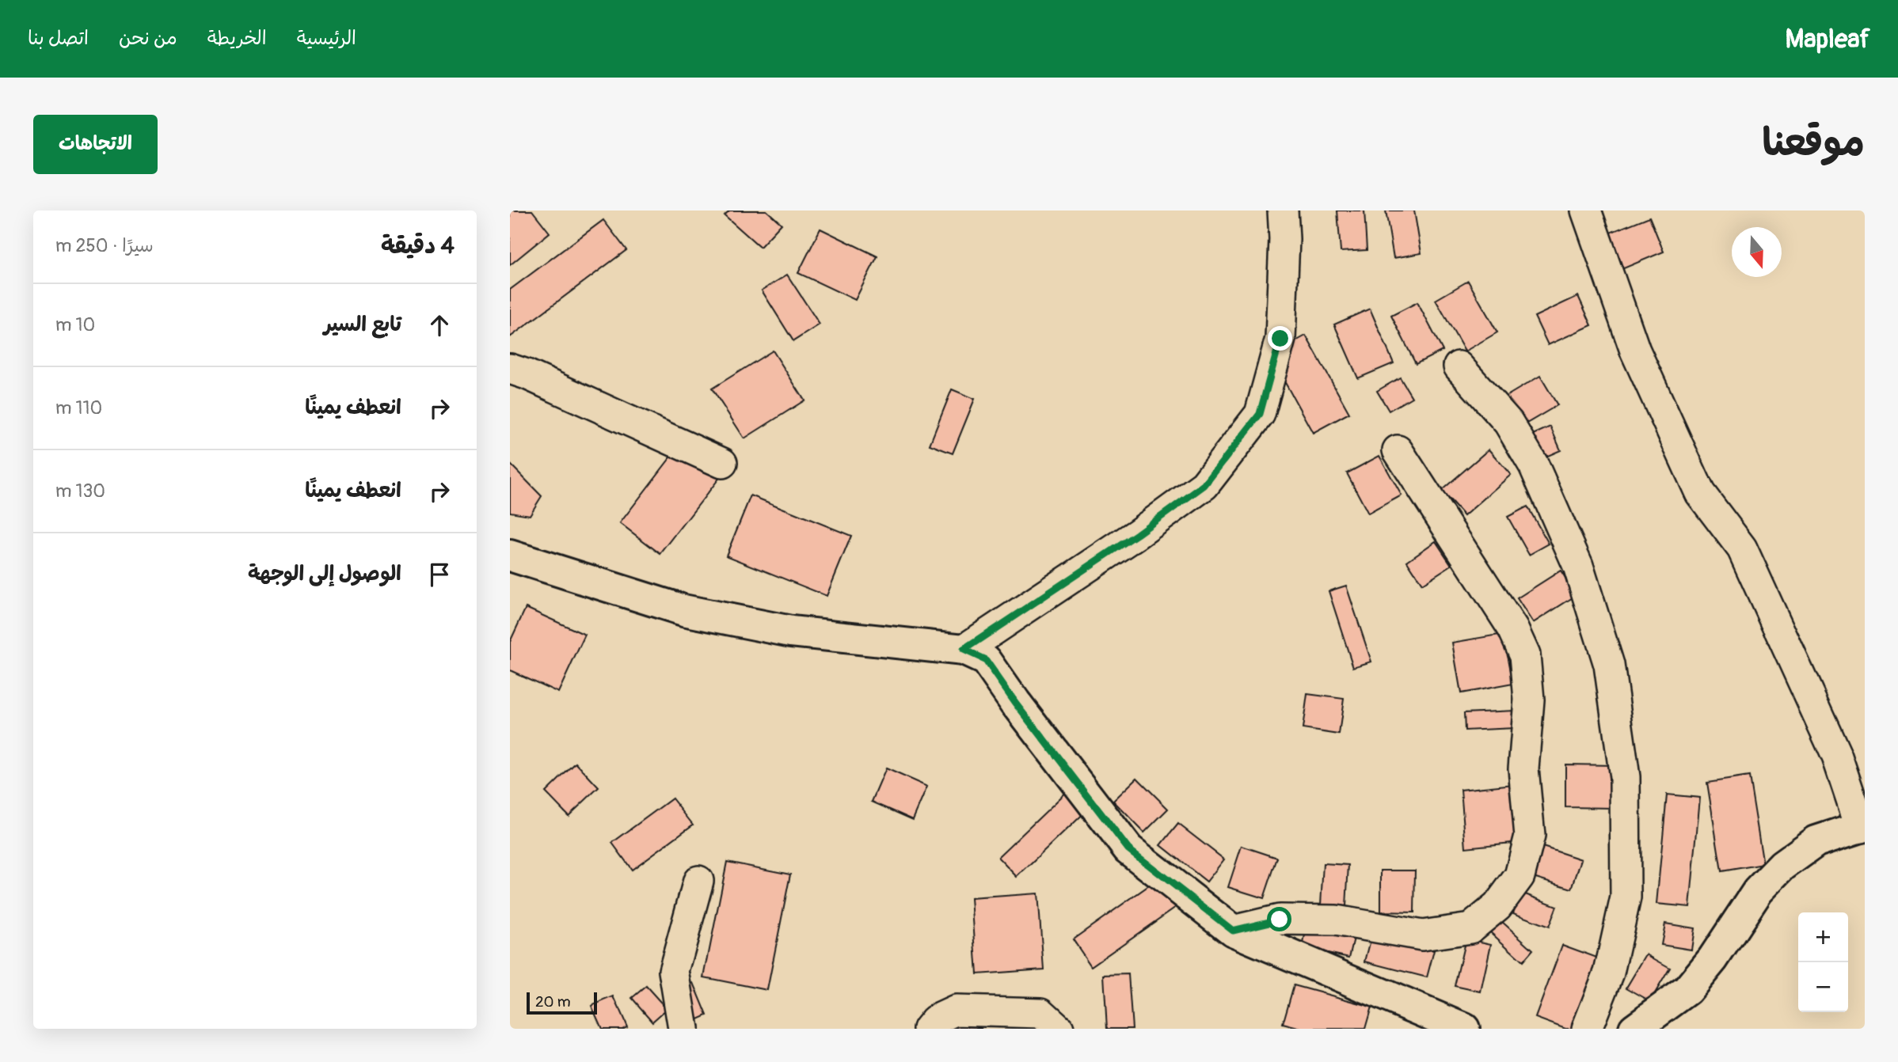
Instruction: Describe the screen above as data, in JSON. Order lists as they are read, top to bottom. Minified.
{"scale_bar":"20 m","north":"bottom","page":{"header":"Mapleaf","nav":["الرئيسية","الخريطة","من نحن","اتصل بنا"],"title":"موقعنا","buttons":"الاتجاهات","heading":["4 دقيقة","سيرًا · 250 m"],"list":[["تابع السير","10 m"],["انعطف يمينًا","110 m"],["انعطف يمينًا","130 m"],"الوصول إلى الوجهة"],"map_buttons":["+","−"],"scale":"20 m"}}
